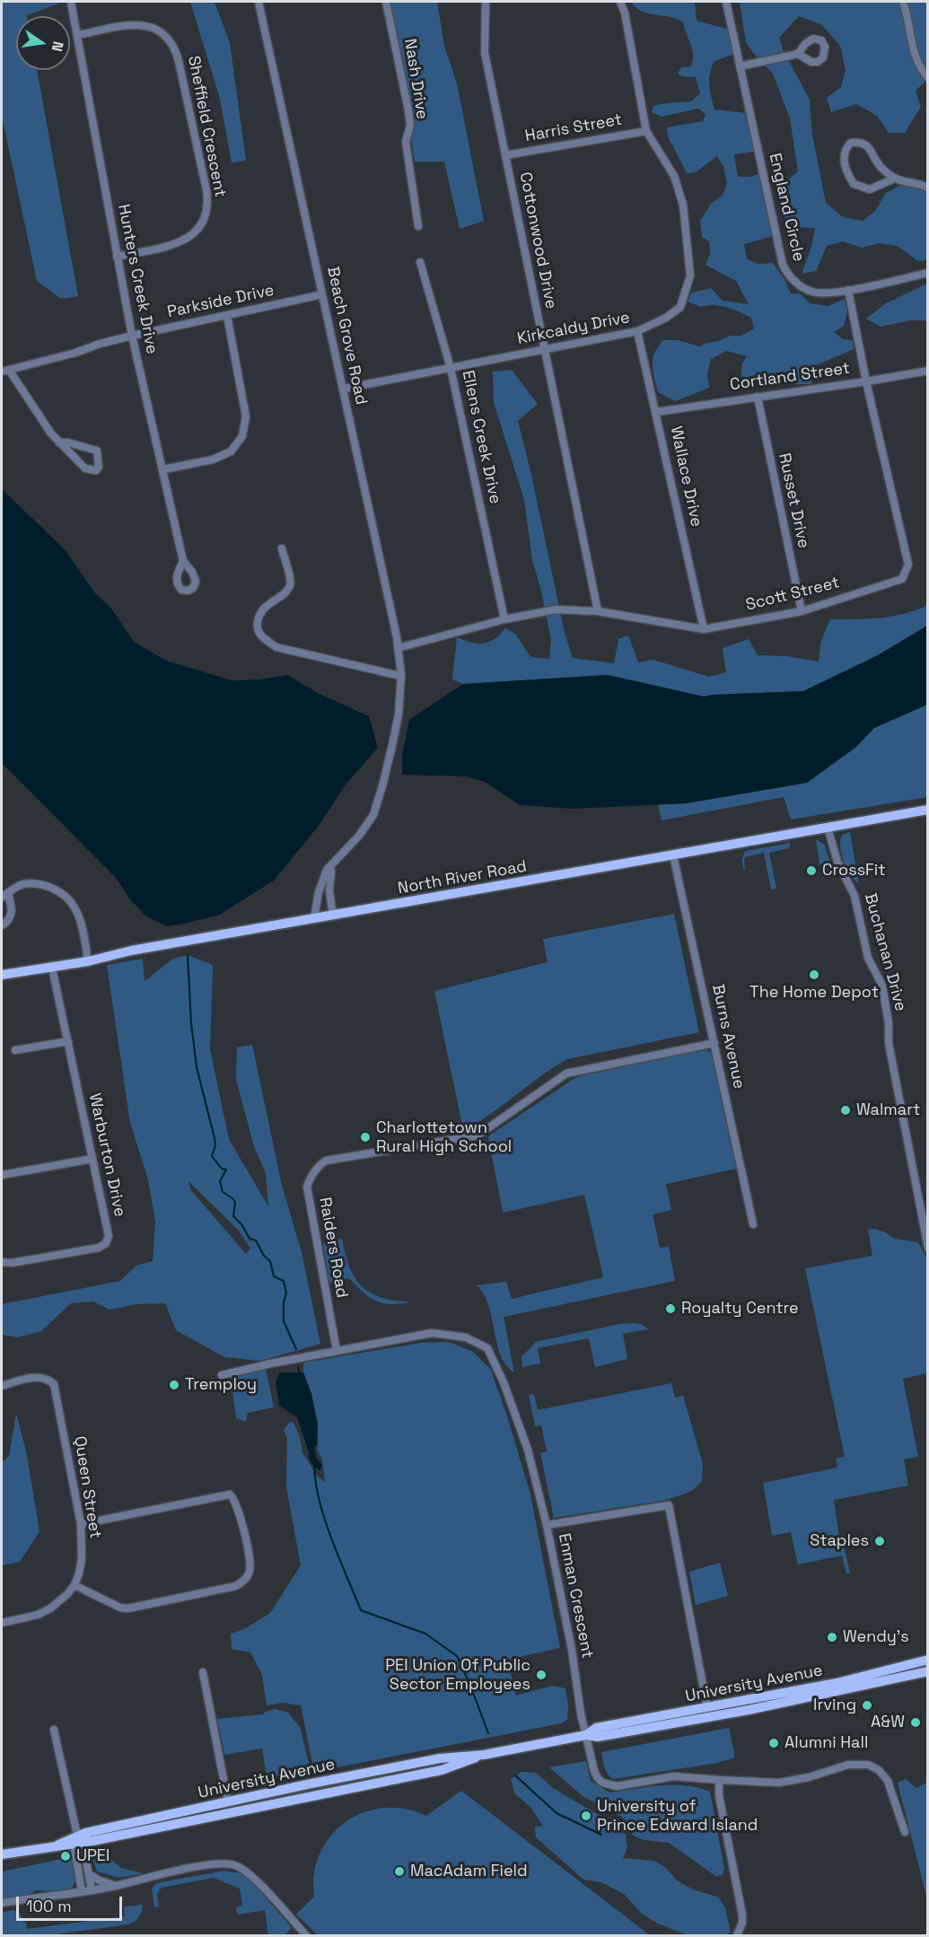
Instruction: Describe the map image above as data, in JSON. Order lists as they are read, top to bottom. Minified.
{"streets":{"main road":["North River Road","University Avenue"],"street":["Nash Drive","Sheffield Crescent","Harris Street","England Circle","Cottonwood Drive","Hunters Creek Drive","Parkside Drive","Kirkcaldy Drive","Beach Grove Road","Cortland Street","Ellens Creek Drive","Wallace Drive","Russet Drive","Scott Street","Buchanan Drive","Burns Avenue","Warburton Drive","Raiders Road","Queen Street","Enman Crescent"]},"crossings":[["Sheffield Crescent","Hunters Creek Drive"],["Harris Street","Cottonwood Drive"],["Harris Street","Kirkcaldy Drive"],["England Circle","Scott Street"],["Cottonwood Drive","Kirkcaldy Drive"],["Cottonwood Drive","Scott Street"],["Hunters Creek Drive","Parkside Drive"],["Parkside Drive","Beach Grove Road"],["Kirkcaldy Drive","Beach Grove Road"],["Kirkcaldy Drive","Ellens Creek Drive"],["Kirkcaldy Drive","Wallace Drive"],["Beach Grove Road","Scott Street"],["Cortland Street","Wallace Drive"],["Cortland Street","Russet Drive"],["Cortland Street","Scott Street"],["Ellens Creek Drive","Scott Street"],["Wallace Drive","Scott Street"],["Russet Drive","Scott Street"],["North River Road","Buchanan Drive"],["North River Road","Burns Avenue"],["North River Road","Warburton Drive"],["Burns Avenue","Raiders Road"],["Enman Crescent","University Avenue"]],"places":["CrossFit","The Home Depot","Walmart","Charlottetown Rural High School","Royalty Centre","Tremploy","Staples","Wendy's","PEI Union Of Public Sector Employees","Irving","A&W","Alumni Hall","University of Prince Edward Island","UPEI","MacAdam Field"],"scale_bar":"100 m","north":"right"}
